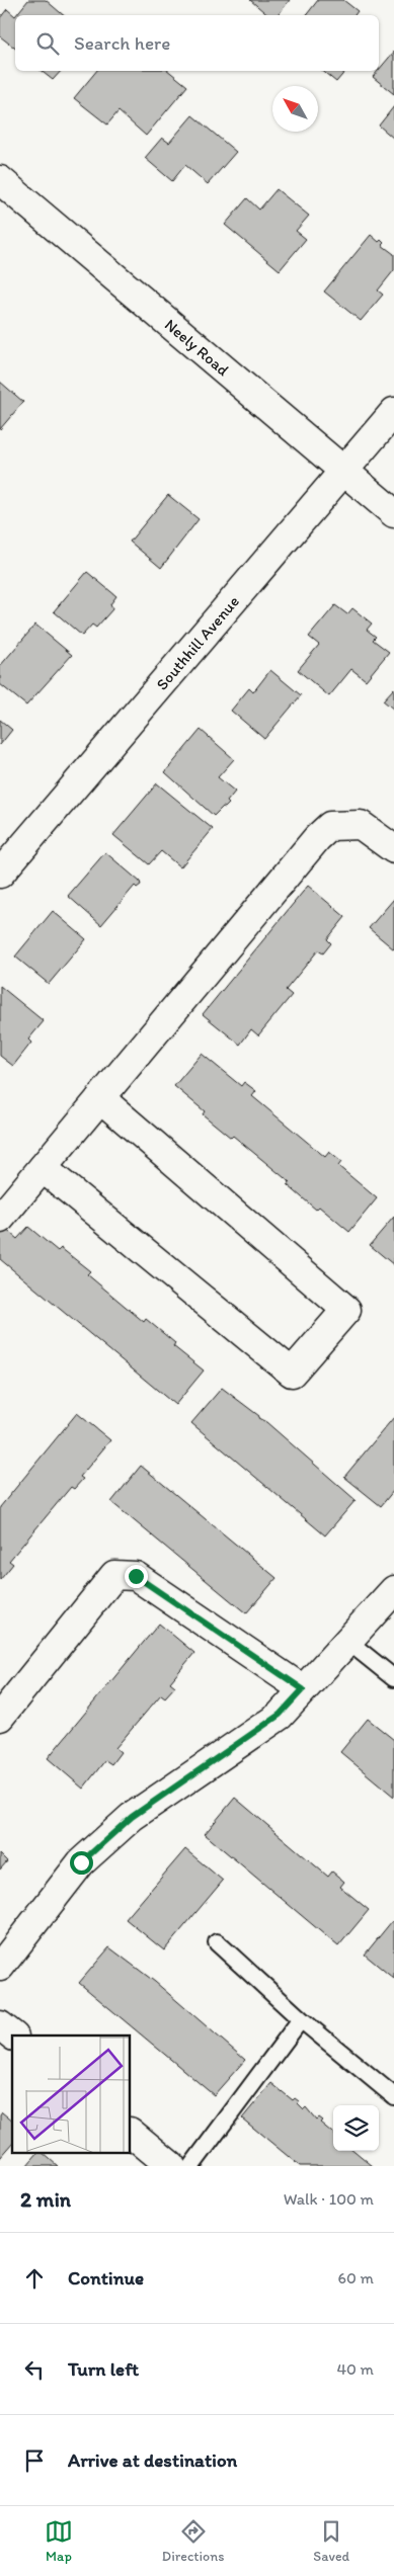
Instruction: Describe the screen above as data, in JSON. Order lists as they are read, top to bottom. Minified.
{"streets":{"street":["Neely Road","Southhill Avenue"]},"crossings":[["Neely Road","Southhill Avenue"]],"north":"top left","page":{"search":"Search here","heading":["2 min","Walk · 100 m"],"list":[["Continue","60 m"],["Turn left","40 m"],"Arrive at destination"],"nav":["Map","Directions","Saved"]}}
